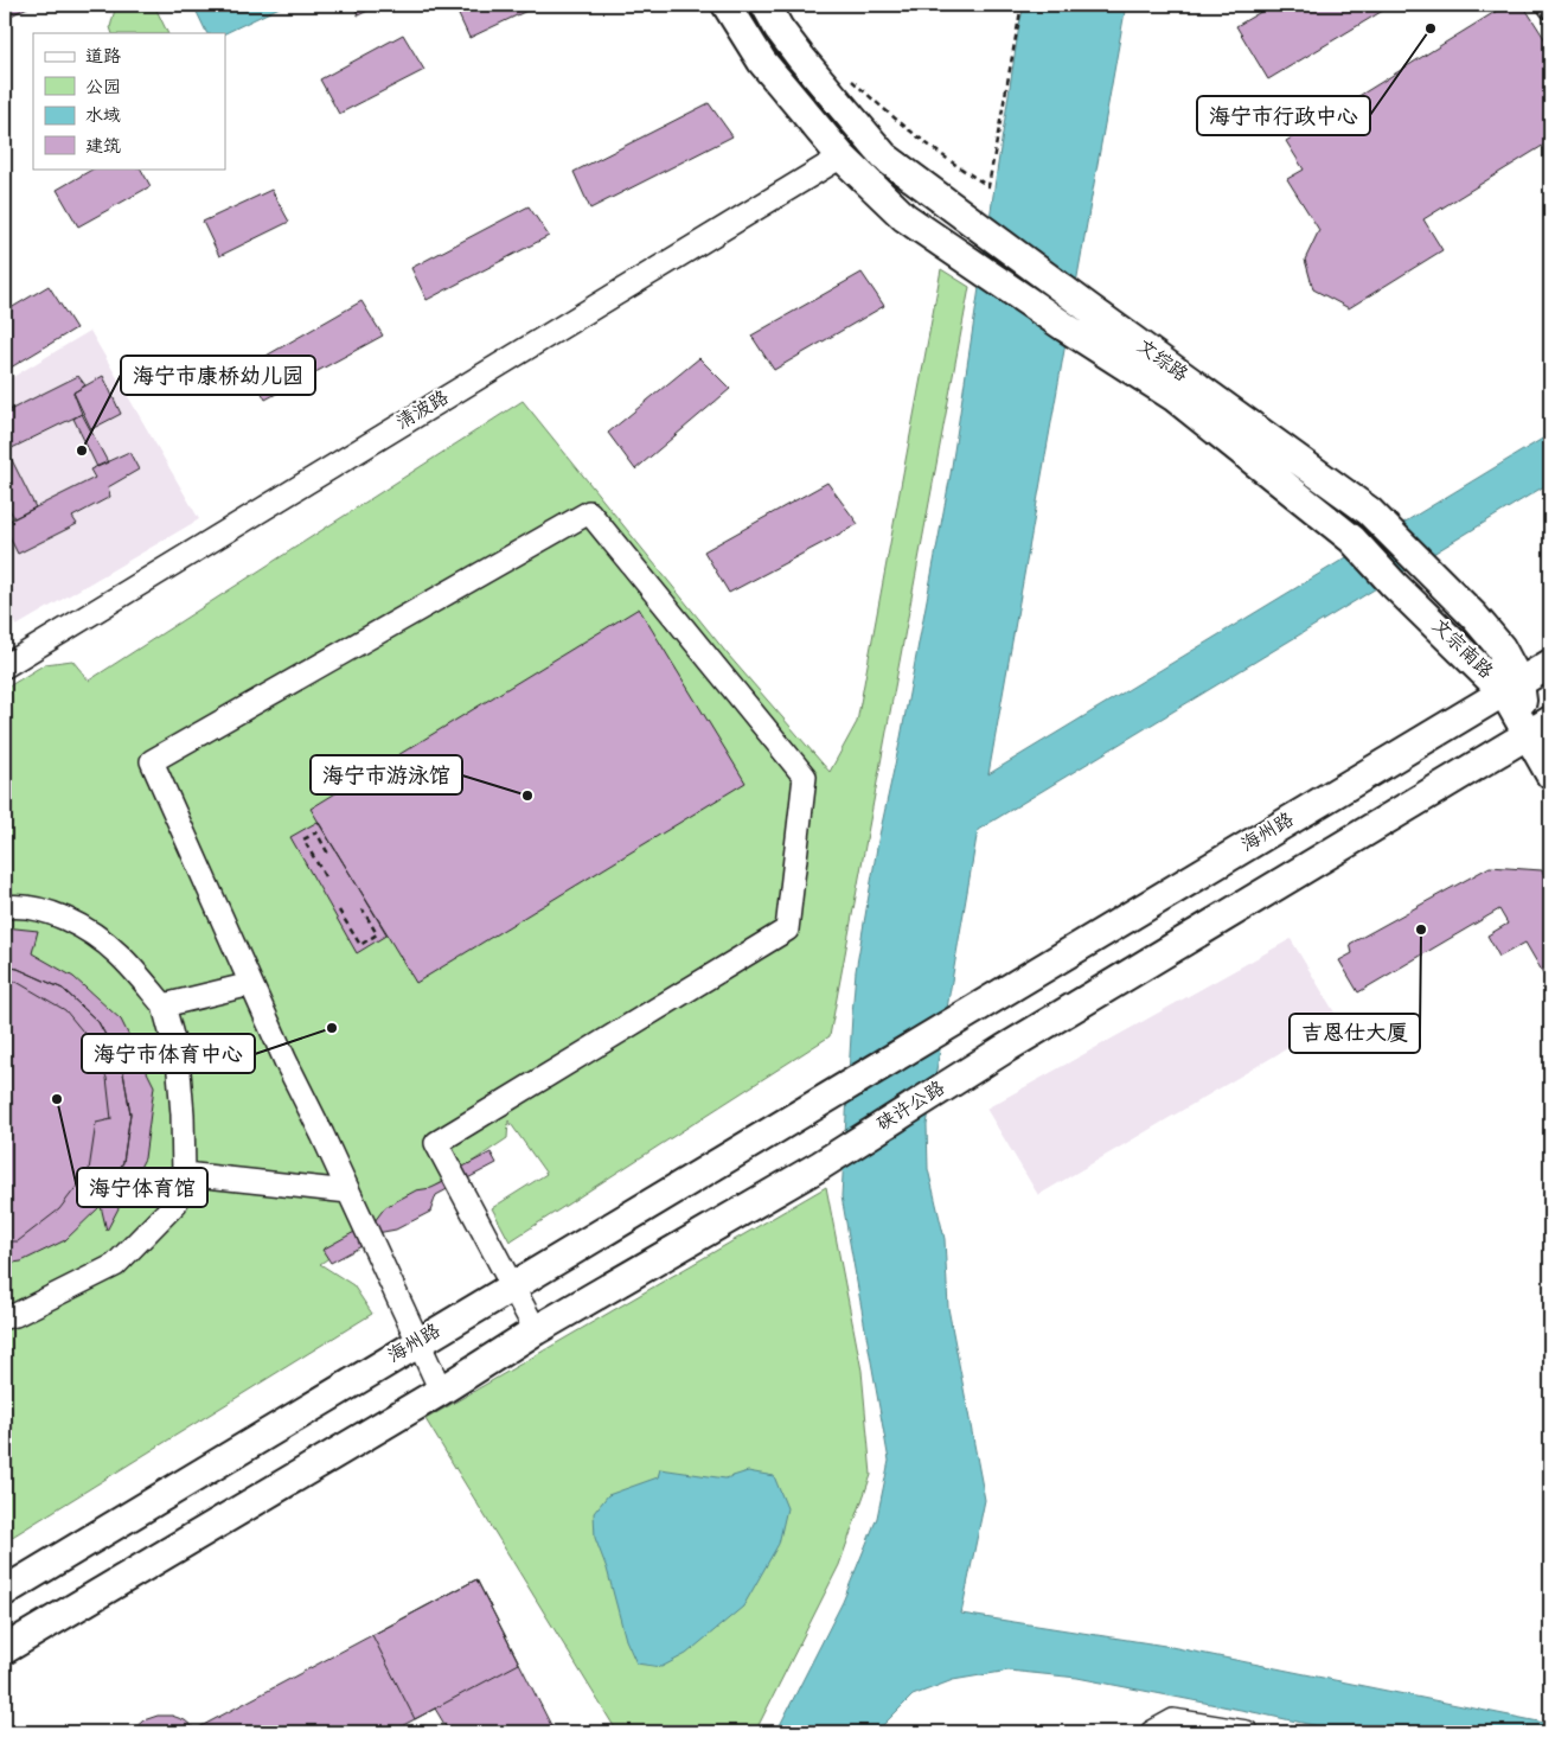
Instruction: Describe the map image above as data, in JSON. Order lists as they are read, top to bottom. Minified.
{"streets":{"main road":["文综路","文宗南路","海州路","硖许公路"],"street":["清波路"]},"crossings":[["文综路","文宗南路"],["文综路","海州路"],["文综路","硖许公路"],["清波路","文宗南路"],["文宗南路","海州路"]],"places":["海宁市行政中心","海宁市康桥幼儿园","海宁市游泳馆","吉恩仕大厦","海宁市体育中心","海宁体育馆"],"legend":["道路","公园","水域","建筑"]}
